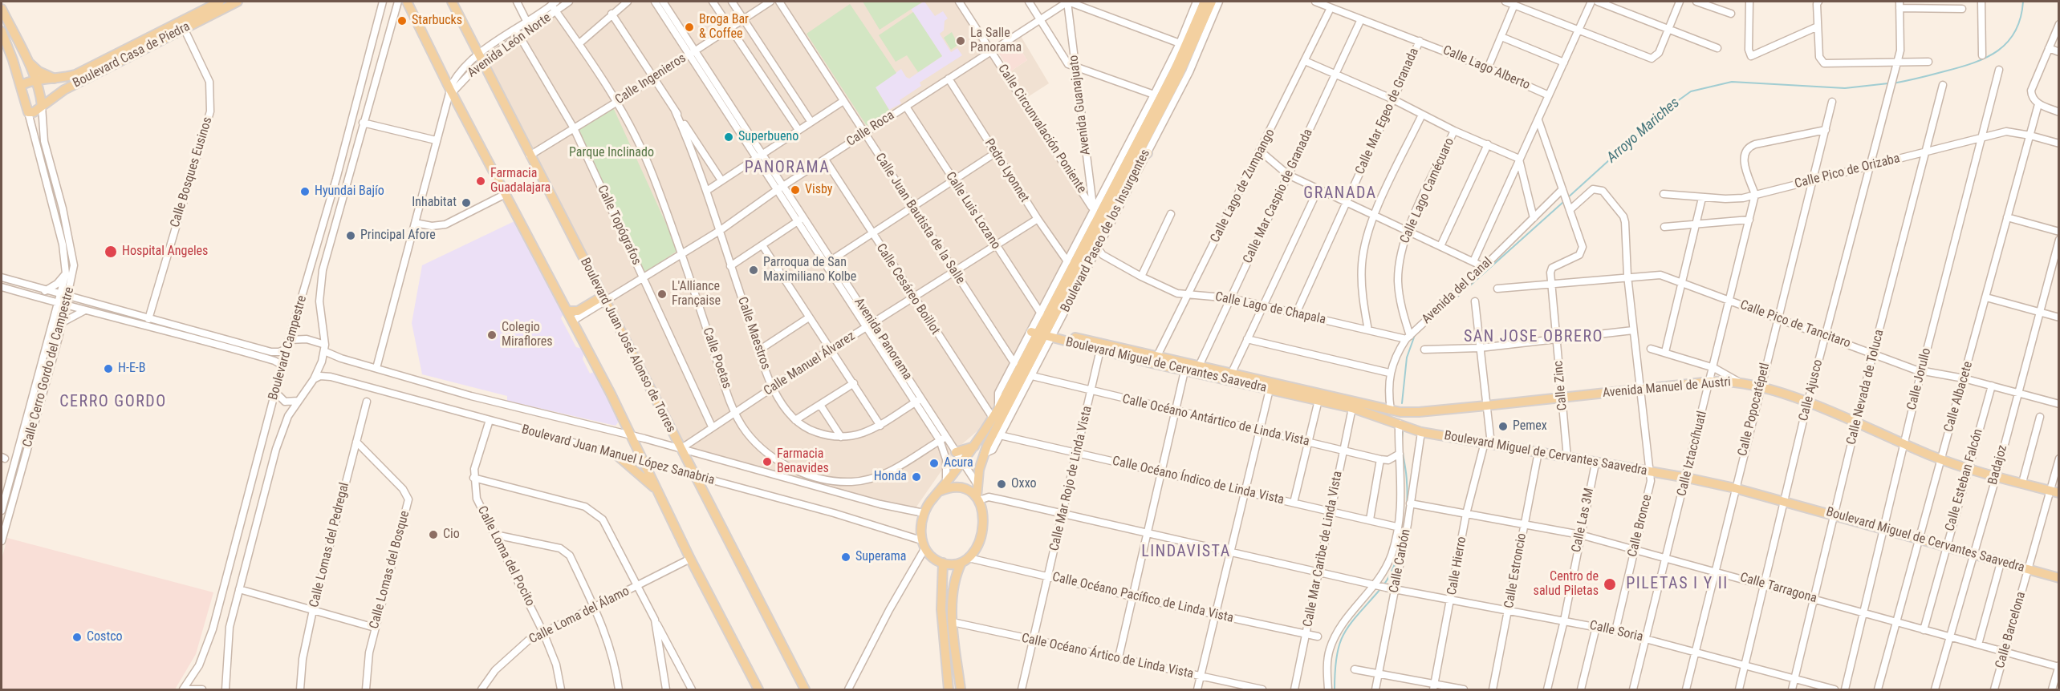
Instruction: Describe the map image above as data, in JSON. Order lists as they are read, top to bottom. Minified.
{"streets":{"main road":["Boulevard Casa de Piedra","Boulevard Paseo de los Insurgentes","Boulevard Juan José Alonso de Torres","Boulevard Miguel de Cervantes Saavedra","Calle Cerro Gordo del Campestre","Avenida Manuel de Austri"],"street":["Avenida León Norte","Calle Lago Alberto","Calle Ingenieros","Avenida Guanajuato","Calle Mar Egeo de Granada","Calle Roca","Calle Circunvalación Poniente","Pedro Lyonnet","Calle Pico de Orizaba","Calle Bosques Eusinos","Calle Lago de Zumpango","Calle Lago Camécuaro","Calle Mar Caspio de Granada","Calle Luis Lozano","Calle Juan Bautista de la Salle","Calle Topógrafos","Calle Cesáreo Boillot","Avenida del Canal","Calle Lago de Chapala","Calle Pico de Tancitaro","Calle Maestros","Avenida Panorama","Boulevard Campestre","Calle Poetas","Calle Manuel Álvarez","Calle Jorullo","Calle Zinc","Calle Nevada de Toluca","Calle Ajusco","Calle Albacete","Calle Popocatépetl","Calle Océano Antártico de Linda Vista","Calle Iztaccíhuatl","Boulevard Juan Manuel López Sanabria","Badajoz","Calle Mar Rojo de Linda Vista","Calle Esteban Falcón","Calle Océano Índico de Linda Vista","Calle Las 3M","Calle Bronce","Calle Lomas del Pedregal","Calle Mar Caribe de Linda Vista","Calle Loma del Pocito","Calle Carbón","Calle Hierro","Calle Lomas del Bosque","Calle Estroncio","Calle Tarragona","Calle Océano Pacífico de Linda Vista","Calle Loma del Álamo","Calle Barcelona","Calle Soria","Calle Océano Ártico de Linda Vista"]},"crossings":[["Avenida León Norte","Calle Topógrafos"],["Avenida León Norte","Boulevard Juan José Alonso de Torres"],["Avenida León Norte","Calle Poetas"],["Boulevard Casa de Piedra","Calle Bosques Eusinos"],["Boulevard Casa de Piedra","Calle Cerro Gordo del Campestre"],["Calle Lago Alberto","Calle Mar Egeo de Granada"],["Calle Lago Alberto","Calle Lago de Zumpango"],["Calle Lago Alberto","Calle Mar Caspio de Granada"],["Calle Ingenieros","Calle Topógrafos"],["Calle Ingenieros","Calle Maestros"],["Calle Ingenieros","Avenida Panorama"],["Calle Ingenieros","Boulevard Juan José Alonso de Torres"],["Calle Ingenieros","Calle Poetas"],["Avenida Guanajuato","Calle Roca"],["Avenida Guanajuato","Calle Circunvalación Poniente"],["Avenida Guanajuato","Boulevard Paseo de los Insurgentes"],["Calle Mar Egeo de Granada","Calle Lago de Chapala"],["Calle Roca","Calle Circunvalación Poniente"],["Calle Roca","Pedro Lyonnet"],["Calle Roca","Calle Luis Lozano"],["Calle Roca","Calle Juan Bautista de la Salle"],["Calle Roca","Calle Topógrafos"],["Calle Roca","Calle Cesáreo Boillot"],["Calle Roca","Calle Maestros"],["Calle Roca","Avenida Panorama"],["Calle Roca","Boulevard Juan José Alonso de Torres"],["Calle Roca","Calle Poetas"],["Calle Circunvalación Poniente","Boulevard Paseo de los Insurgentes"],["Pedro Lyonnet","Boulevard Paseo de los Insurgentes"],["Pedro Lyonnet","Calle Manuel Álvarez"],["Calle Pico de Orizaba","Calle Jorullo"],["Calle Pico de Orizaba","Calle Nevada de Toluca"],["Calle Pico de Orizaba","Calle Ajusco"],["Calle Pico de Orizaba","Calle Albacete"],["Calle Pico de Orizaba","Calle Popocatépetl"],["Calle Pico de Orizaba","Calle Iztaccíhuatl"],["Calle Lago de Zumpango","Calle Lago de Chapala"],["Calle Lago de Zumpango","Boulevard Miguel de Cervantes Saavedra"],["Calle Lago Camécuaro","Avenida del Canal"],["Calle Lago Camécuaro","Calle Lago de Chapala"],["Calle Mar Caspio de Granada","Calle Lago de Chapala"],["Calle Mar Caspio de Granada","Boulevard Miguel de Cervantes Saavedra"],["Calle Luis Lozano","Boulevard Paseo de los Insurgentes"],["Calle Luis Lozano","Calle Manuel Álvarez"],["Calle Juan Bautista de la Salle","Boulevard Paseo de los Insurgentes"],["Calle Juan Bautista de la Salle","Calle Manuel Álvarez"],["Calle Topógrafos","Calle Manuel Álvarez"],["Boulevard Paseo de los Insurgentes","Calle Cesáreo Boillot"],["Boulevard Paseo de los Insurgentes","Calle Lago de Chapala"],["Boulevard Paseo de los Insurgentes","Avenida Panorama"],["Boulevard Paseo de los Insurgentes","Boulevard Miguel de Cervantes Saavedra"],["Boulevard Paseo de los Insurgentes","Calle Océano Antártico de Linda Vista"],["Boulevard Paseo de los Insurgentes","Boulevard Juan Manuel López Sanabria"],["Boulevard Paseo de los Insurgentes","Calle Océano Índico de Linda Vista"],["Boulevard Paseo de los Insurgentes","Calle Océano Pacífico de Linda Vista"],["Boulevard Paseo de los Insurgentes","Calle Soria"],["Calle Cesáreo Boillot","Calle Manuel Álvarez"],["Avenida del Canal","Calle Lago de Chapala"],["Avenida del Canal","Boulevard Miguel de Cervantes Saavedra"],["Calle Pico de Tancitaro","Calle Jorullo"],["Calle Pico de Tancitaro","Calle Zinc"],["Calle Pico de Tancitaro","Calle Nevada de Toluca"],["Calle Pico de Tancitaro","Calle Ajusco"],["Calle Pico de Tancitaro","Calle Albacete"],["Calle Pico de Tancitaro","Calle Popocatépetl"],["Calle Pico de Tancitaro","Calle Iztaccíhuatl"],["Calle Pico de Tancitaro","Badajoz"],["Calle Pico de Tancitaro","Calle Esteban Falcón"],["Calle Pico de Tancitaro","Calle Bronce"],["Calle Maestros","Avenida Panorama"],["Calle Maestros","Calle Manuel Álvarez"],["Avenida Panorama","Calle Poetas"],["Avenida Panorama","Calle Manuel Álvarez"],["Boulevard Juan José Alonso de Torres","Calle Manuel Álvarez"],["Boulevard Juan José Alonso de Torres","Boulevard Juan Manuel López Sanabria"],["Boulevard Campestre","Boulevard Juan Manuel López Sanabria"],["Calle Poetas","Calle Manuel Álvarez"],["Calle Manuel Álvarez","Boulevard Juan Manuel López Sanabria"],["Boulevard Miguel de Cervantes Saavedra","Calle Jorullo"],["Boulevard Miguel de Cervantes Saavedra","Calle Zinc"],["Boulevard Miguel de Cervantes Saavedra","Calle Nevada de Toluca"],["Boulevard Miguel de Cervantes Saavedra","Avenida Manuel de Austri"],["Boulevard Miguel de Cervantes Saavedra","Calle Ajusco"],["Boulevard Miguel de Cervantes Saavedra","Calle Albacete"],["Boulevard Miguel de Cervantes Saavedra","Calle Popocatépetl"],["Boulevard Miguel de Cervantes Saavedra","Calle Iztaccíhuatl"],["Boulevard Miguel de Cervantes Saavedra","Badajoz"],["Boulevard Miguel de Cervantes Saavedra","Calle Mar Rojo de Linda Vista"],["Boulevard Miguel de Cervantes Saavedra","Calle Esteban Falcón"],["Boulevard Miguel de Cervantes Saavedra","Calle Las 3M"],["Boulevard Miguel de Cervantes Saavedra","Calle Bronce"],["Boulevard Miguel de Cervantes Saavedra","Calle Mar Caribe de Linda Vista"],["Boulevard Miguel de Cervantes Saavedra","Calle Carbón"],["Boulevard Miguel de Cervantes Saavedra","Calle Hierro"],["Boulevard Miguel de Cervantes Saavedra","Calle Estroncio"],["Boulevard Miguel de Cervantes Saavedra","Calle Barcelona"],["Calle Jorullo","Avenida Manuel de Austri"],["Calle Jorullo","Calle Tarragona"],["Calle Zinc","Avenida Manuel de Austri"],["Calle Nevada de Toluca","Avenida Manuel de Austri"],["Calle Nevada de Toluca","Calle Tarragona"],["Calle Nevada de Toluca","Calle Soria"],["Avenida Manuel de Austri","Calle Ajusco"],["Avenida Manuel de Austri","Calle Albacete"],["Avenida Manuel de Austri","Calle Popocatépetl"],["Avenida Manuel de Austri","Calle Iztaccíhuatl"],["Avenida Manuel de Austri","Badajoz"],["Avenida Manuel de Austri","Calle Esteban Falcón"],["Avenida Manuel de Austri","Calle Bronce"],["Avenida Manuel de Austri","Calle Hierro"],["Avenida Manuel de Austri","Calle Barcelona"],["Calle Ajusco","Calle Tarragona"],["Calle Ajusco","Calle Soria"],["Calle Albacete","Calle Tarragona"],["Calle Popocatépetl","Calle Tarragona"],["Calle Popocatépetl","Calle Soria"],["Calle Océano Antártico de Linda Vista","Calle Mar Rojo de Linda Vista"],["Calle Océano Antártico de Linda Vista","Calle Mar Caribe de Linda Vista"],["Calle Iztaccíhuatl","Calle Tarragona"],["Calle Iztaccíhuatl","Calle Soria"],["Boulevard Juan Manuel López Sanabria","Calle Loma del Pocito"],["Boulevard Juan Manuel López Sanabria","Calle Océano Pacífico de Linda Vista"],["Boulevard Juan Manuel López Sanabria","Calle Soria"],["Badajoz","Calle Tarragona"],["Calle Mar Rojo de Linda Vista","Calle Océano Índico de Linda Vista"],["Calle Mar Rojo de Linda Vista","Calle Océano Pacífico de Linda Vista"],["Calle Mar Rojo de Linda Vista","Calle Soria"],["Calle Mar Rojo de Linda Vista","Calle Océano Ártico de Linda Vista"],["Calle Esteban Falcón","Calle Tarragona"],["Calle Océano Índico de Linda Vista","Calle Mar Caribe de Linda Vista"],["Calle Las 3M","Calle Tarragona"],["Calle Las 3M","Calle Soria"],["Calle Bronce","Calle Tarragona"],["Calle Bronce","Calle Soria"],["Calle Lomas del Pedregal","Calle Lomas del Bosque"],["Calle Mar Caribe de Linda Vista","Calle Océano Pacífico de Linda Vista"],["Calle Mar Caribe de Linda Vista","Calle Soria"],["Calle Loma del Pocito","Calle Loma del Álamo"],["Calle Carbón","Calle Tarragona"],["Calle Carbón","Calle Soria"],["Calle Hierro","Calle Tarragona"],["Calle Hierro","Calle Soria"],["Calle Estroncio","Calle Tarragona"],["Calle Estroncio","Calle Soria"],["Calle Tarragona","Calle Barcelona"],["Calle Océano Pacífico de Linda Vista","Calle Soria"]],"districts":["PANORAMA","GRANADA","SAN JOSE OBRERO","CERRO GORDO","LINDAVISTA","PILETAS I Y II"],"water":["Arroyo Mariches"],"parks":["Parque Inclinado"],"places":["Starbucks","Broga Bar & Coffee","La Salle Panorama","Superbueno","Farmacia Guadalajara","Visby","Hyundai Bajío","Inhabitat","Principal Afore","Hospital Angeles","Parroqua de San Maximiliano Kolbe","L'Alliance Française","Colegio Miraflores","H-E-B","Pemex","Farmacia Benavides","Acura","Honda","Oxxo","Cio","Superama","Centro de salud Piletas","Costco"]}
